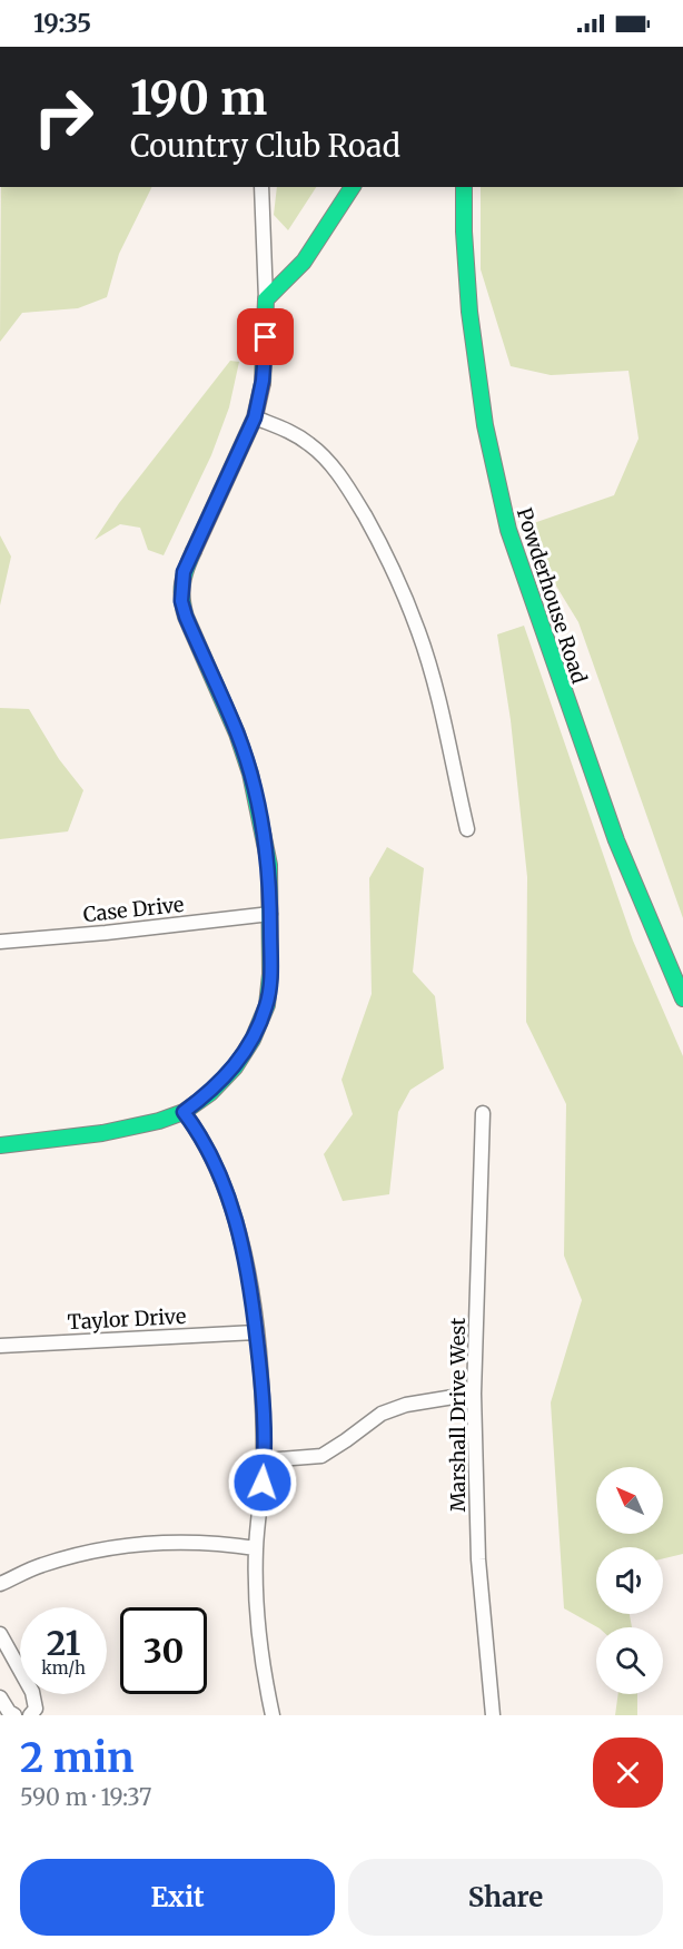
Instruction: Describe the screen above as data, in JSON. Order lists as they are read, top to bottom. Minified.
{"streets":{"street":["Powderhouse Road","Case Drive","Taylor Drive","Marshall Drive West"]},"north":"top left","page":{"status":"19:35","turn":["190 m","Country Club Road"],"speed":"21 km/h","limit":"30","heading":["2 min","590 m · 19:37"],"buttons":["Exit","Share"]}}
